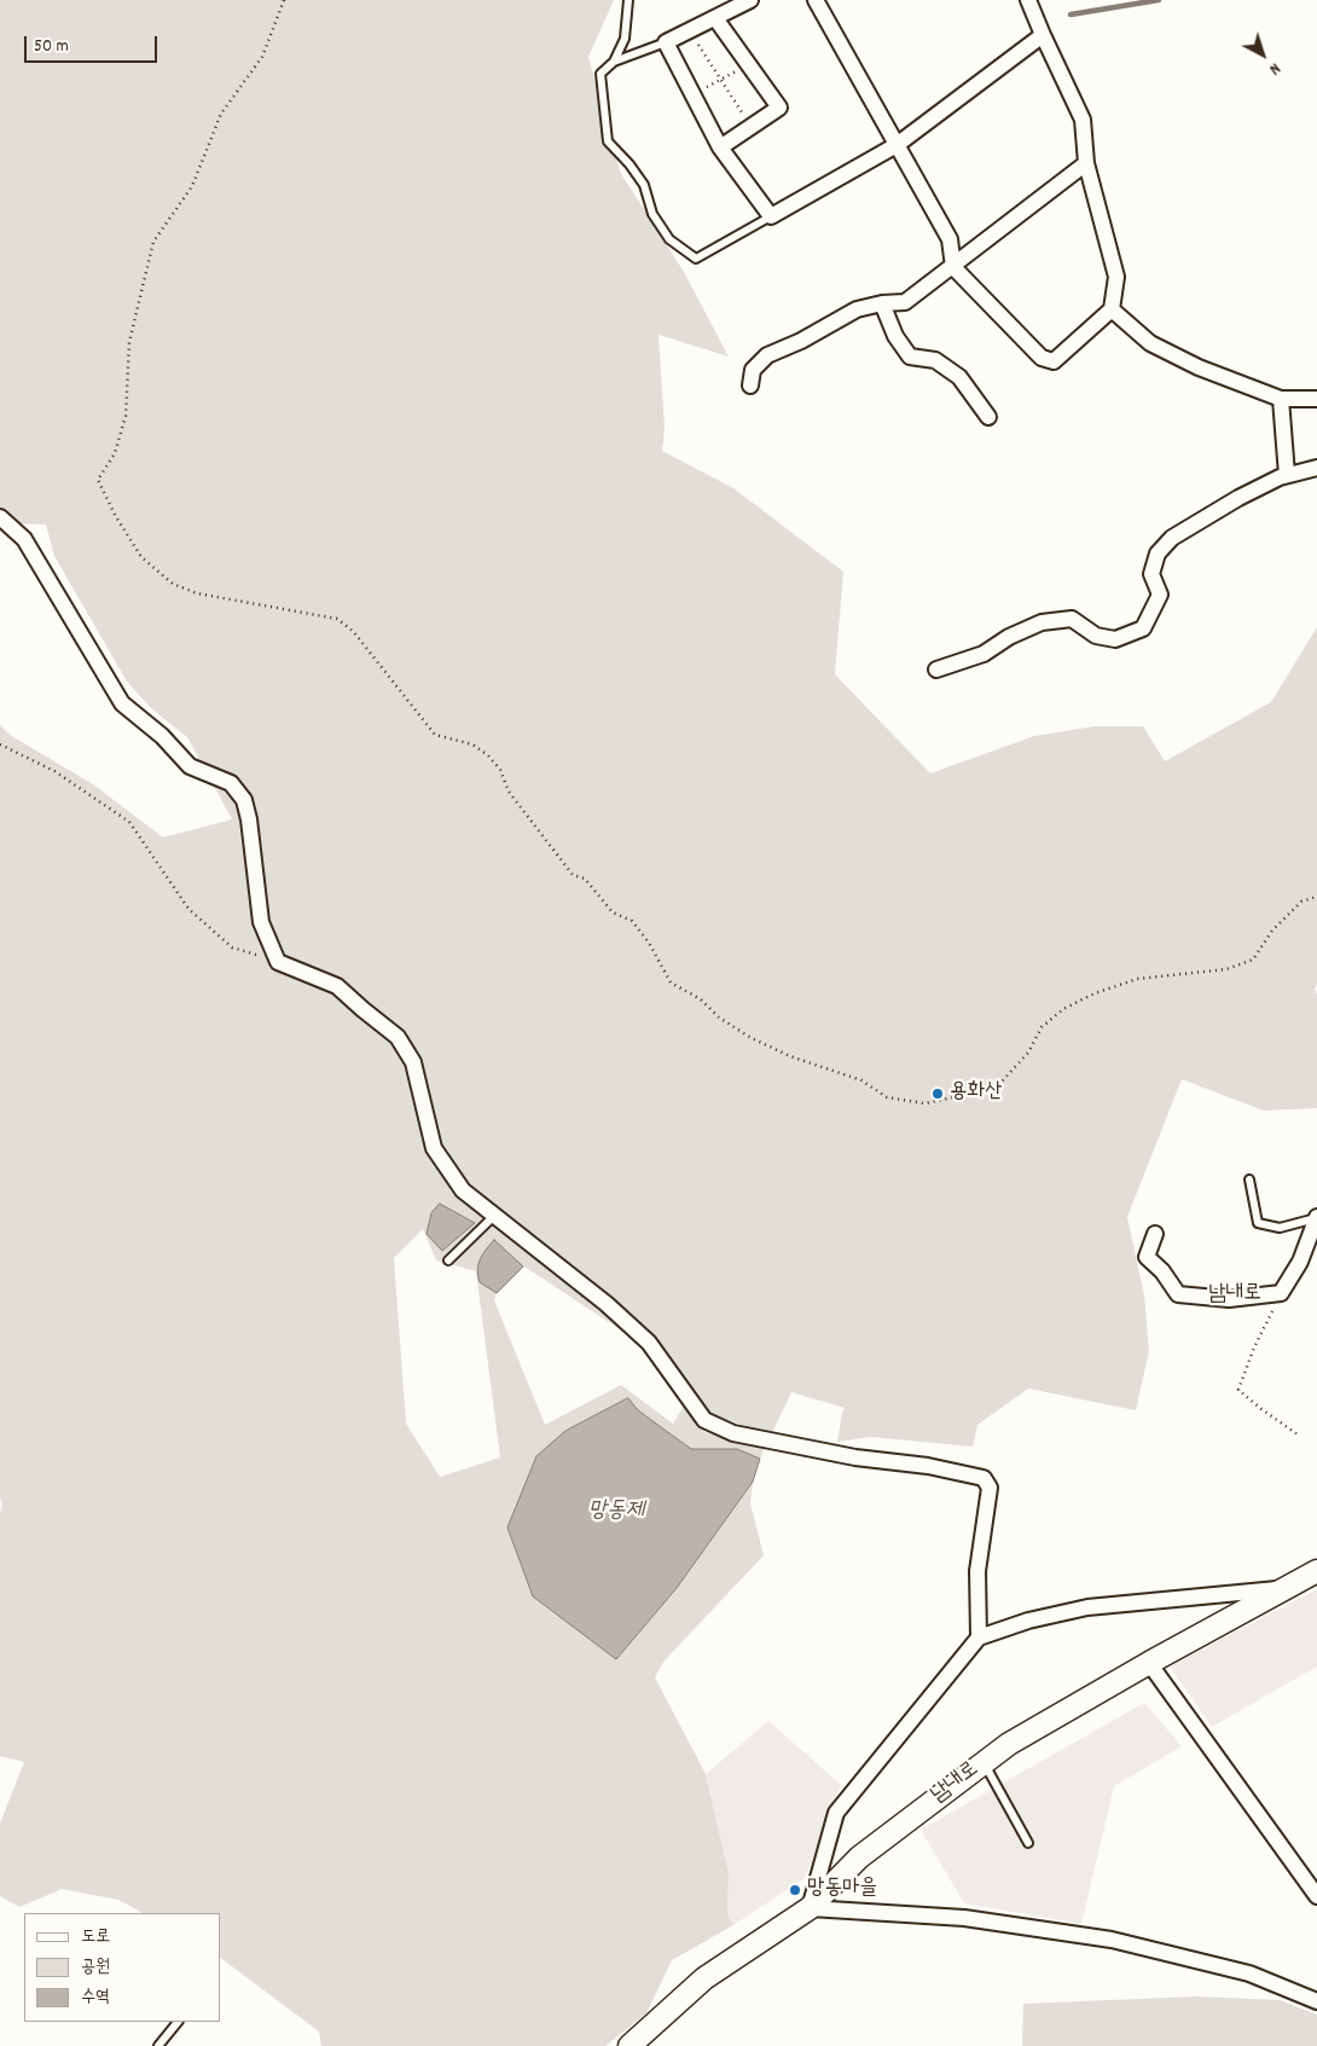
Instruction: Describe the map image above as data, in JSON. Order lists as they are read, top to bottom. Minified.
{"streets":{"street":["남내로"]},"water":["망동제"],"places":["용화산","망동마을"],"legend":["도로","공원","수역"],"scale_bar":"50 m","north":"bottom right"}
